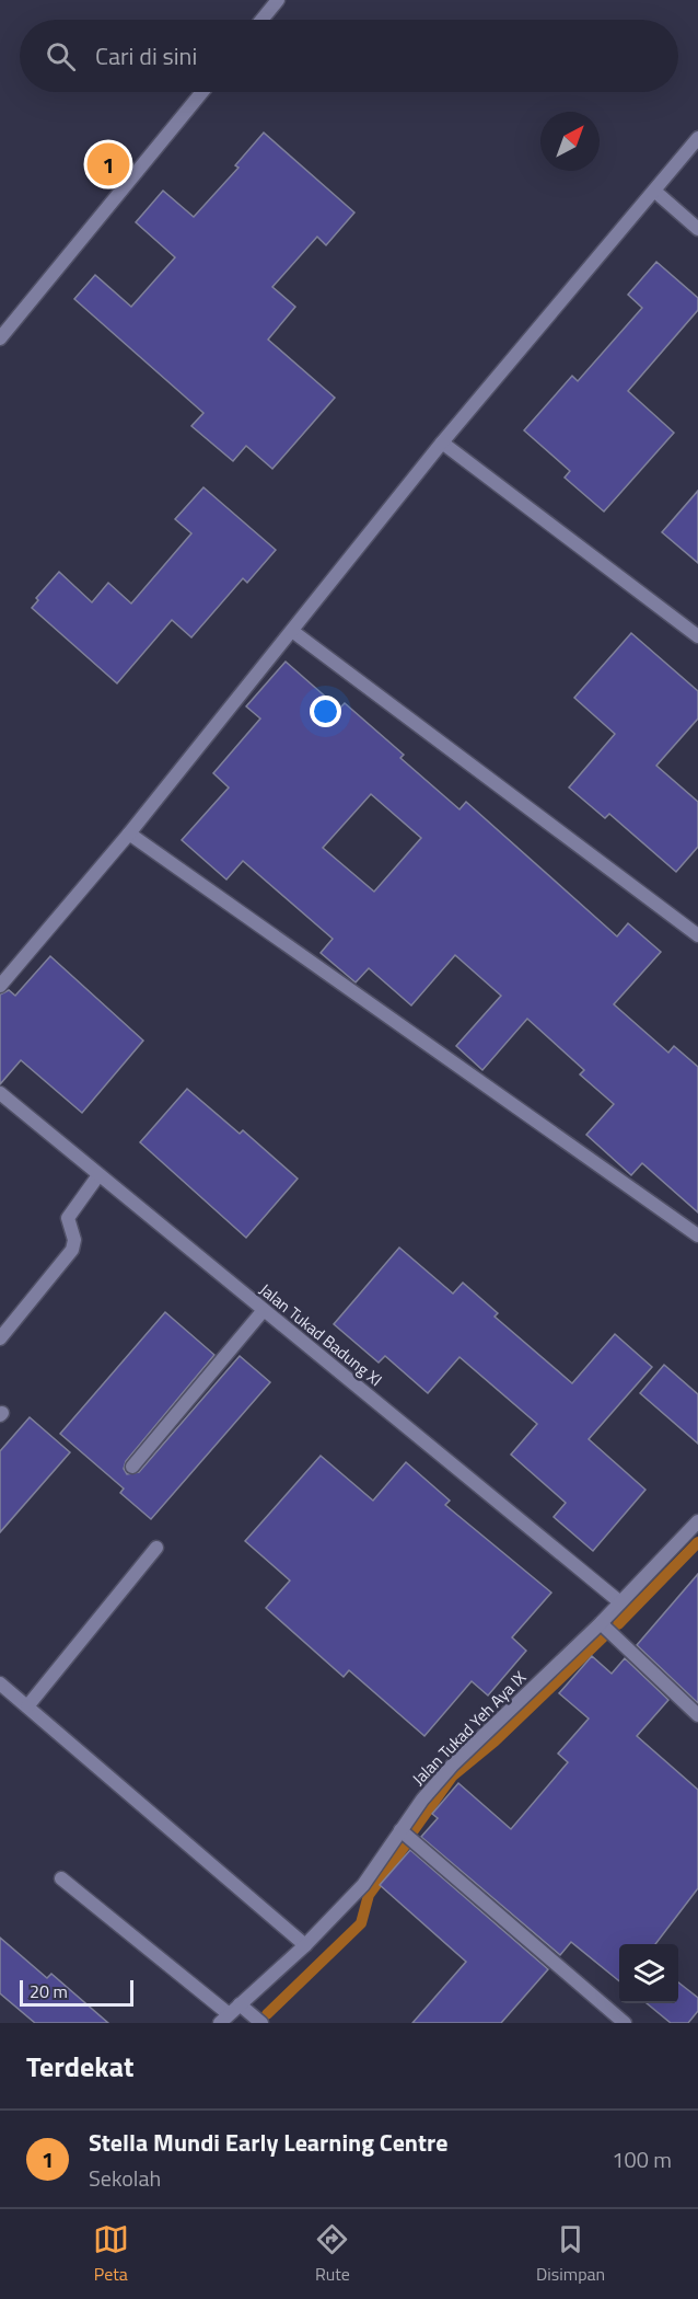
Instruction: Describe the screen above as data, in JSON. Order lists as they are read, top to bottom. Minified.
{"streets":{"street":["Jalan Tukad Badung XI","Jalan Tukad Yeh Aya IX"]},"crossings":[["Jalan Tukad Badung XI","Jalan Tukad Yeh Aya IX"]],"scale_bar":"20 m","north":"top right","page":{"search":"Cari di sini","pins":"1","scale":"20 m","heading":"Terdekat","list":[{"mark":"1","name":"Stella Mundi Early Learning Centre","note":"Sekolah","value":"100 m"}],"nav":["Peta","Rute","Disimpan"]}}
